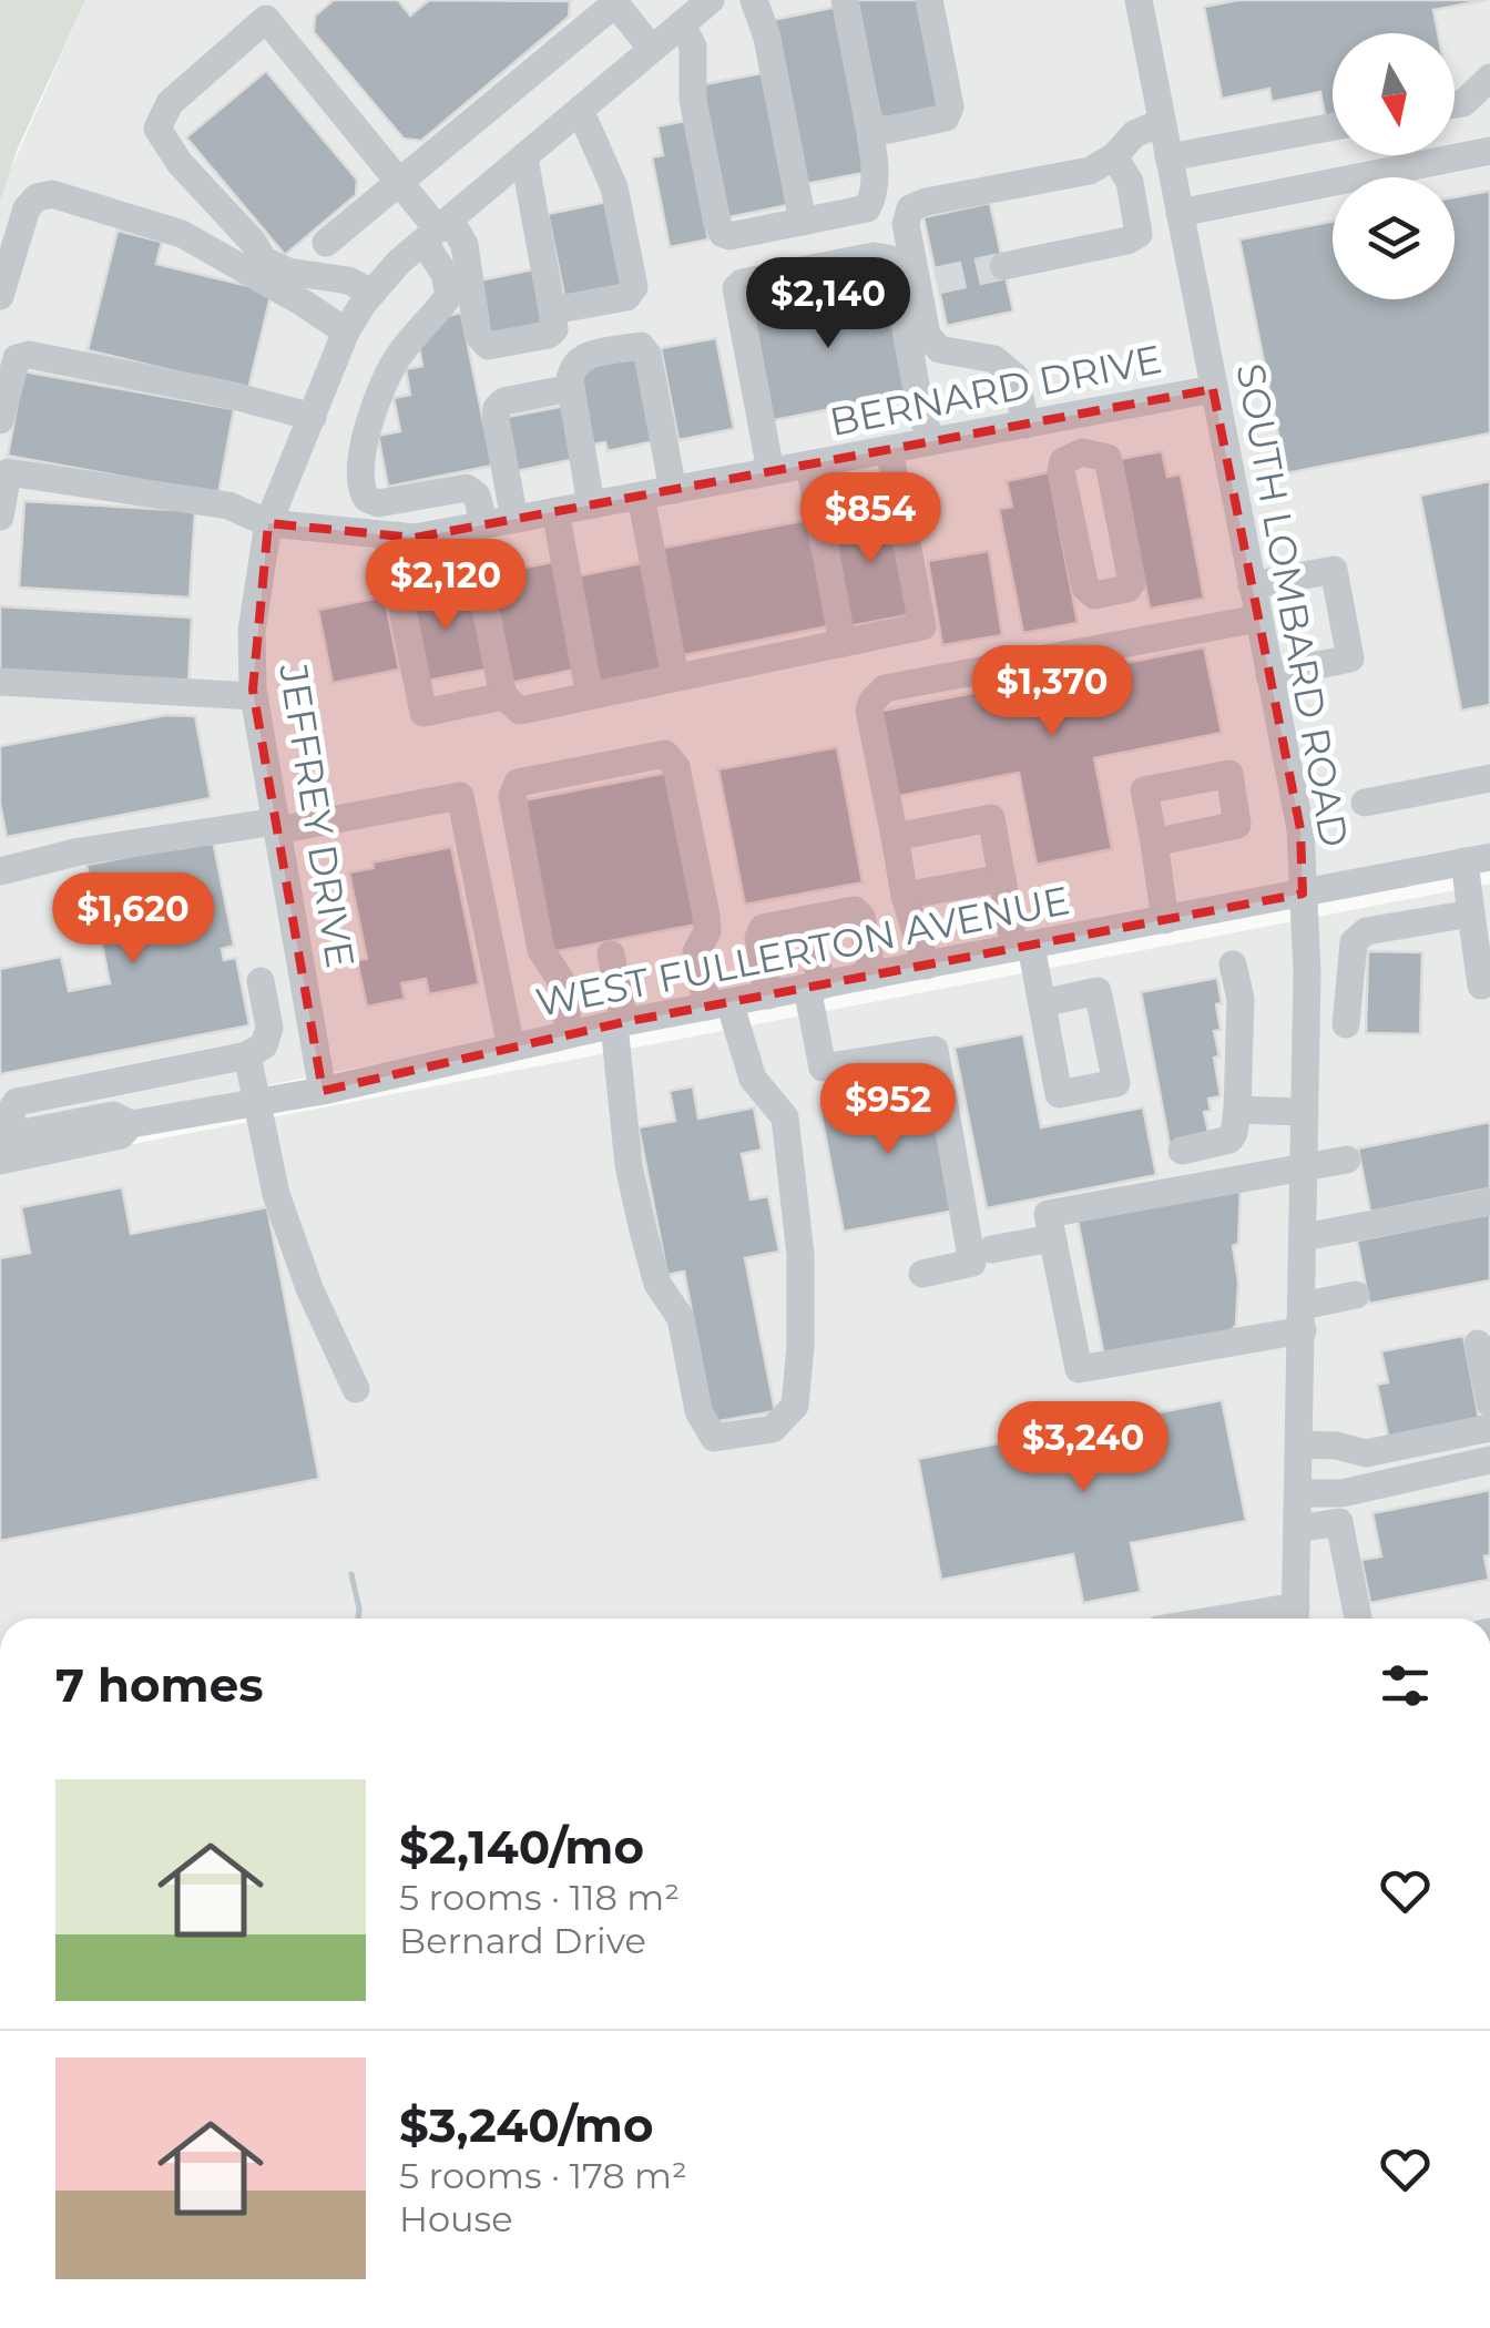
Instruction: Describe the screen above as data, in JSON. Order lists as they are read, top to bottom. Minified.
{"streets":{"street":["BERNARD DRIVE","SOUTH LOMBARD ROAD","JEFFREY DRIVE","WEST FULLERTON AVENUE"]},"crossings":[["BERNARD DRIVE","SOUTH LOMBARD ROAD"],["BERNARD DRIVE","JEFFREY DRIVE"],["SOUTH LOMBARD ROAD","WEST FULLERTON AVENUE"],["JEFFREY DRIVE","WEST FULLERTON AVENUE"]],"north":"bottom","page":{"price":["$2,140","$854","$2,120","$1,370","$1,620","$952","$3,240"],"heading":"7 homes","list":[{"name":"$2,140/mo","note":"5 rooms · 118 m² · Bernard Drive"},{"name":"$3,240/mo","note":"5 rooms · 178 m² · House"}]}}
